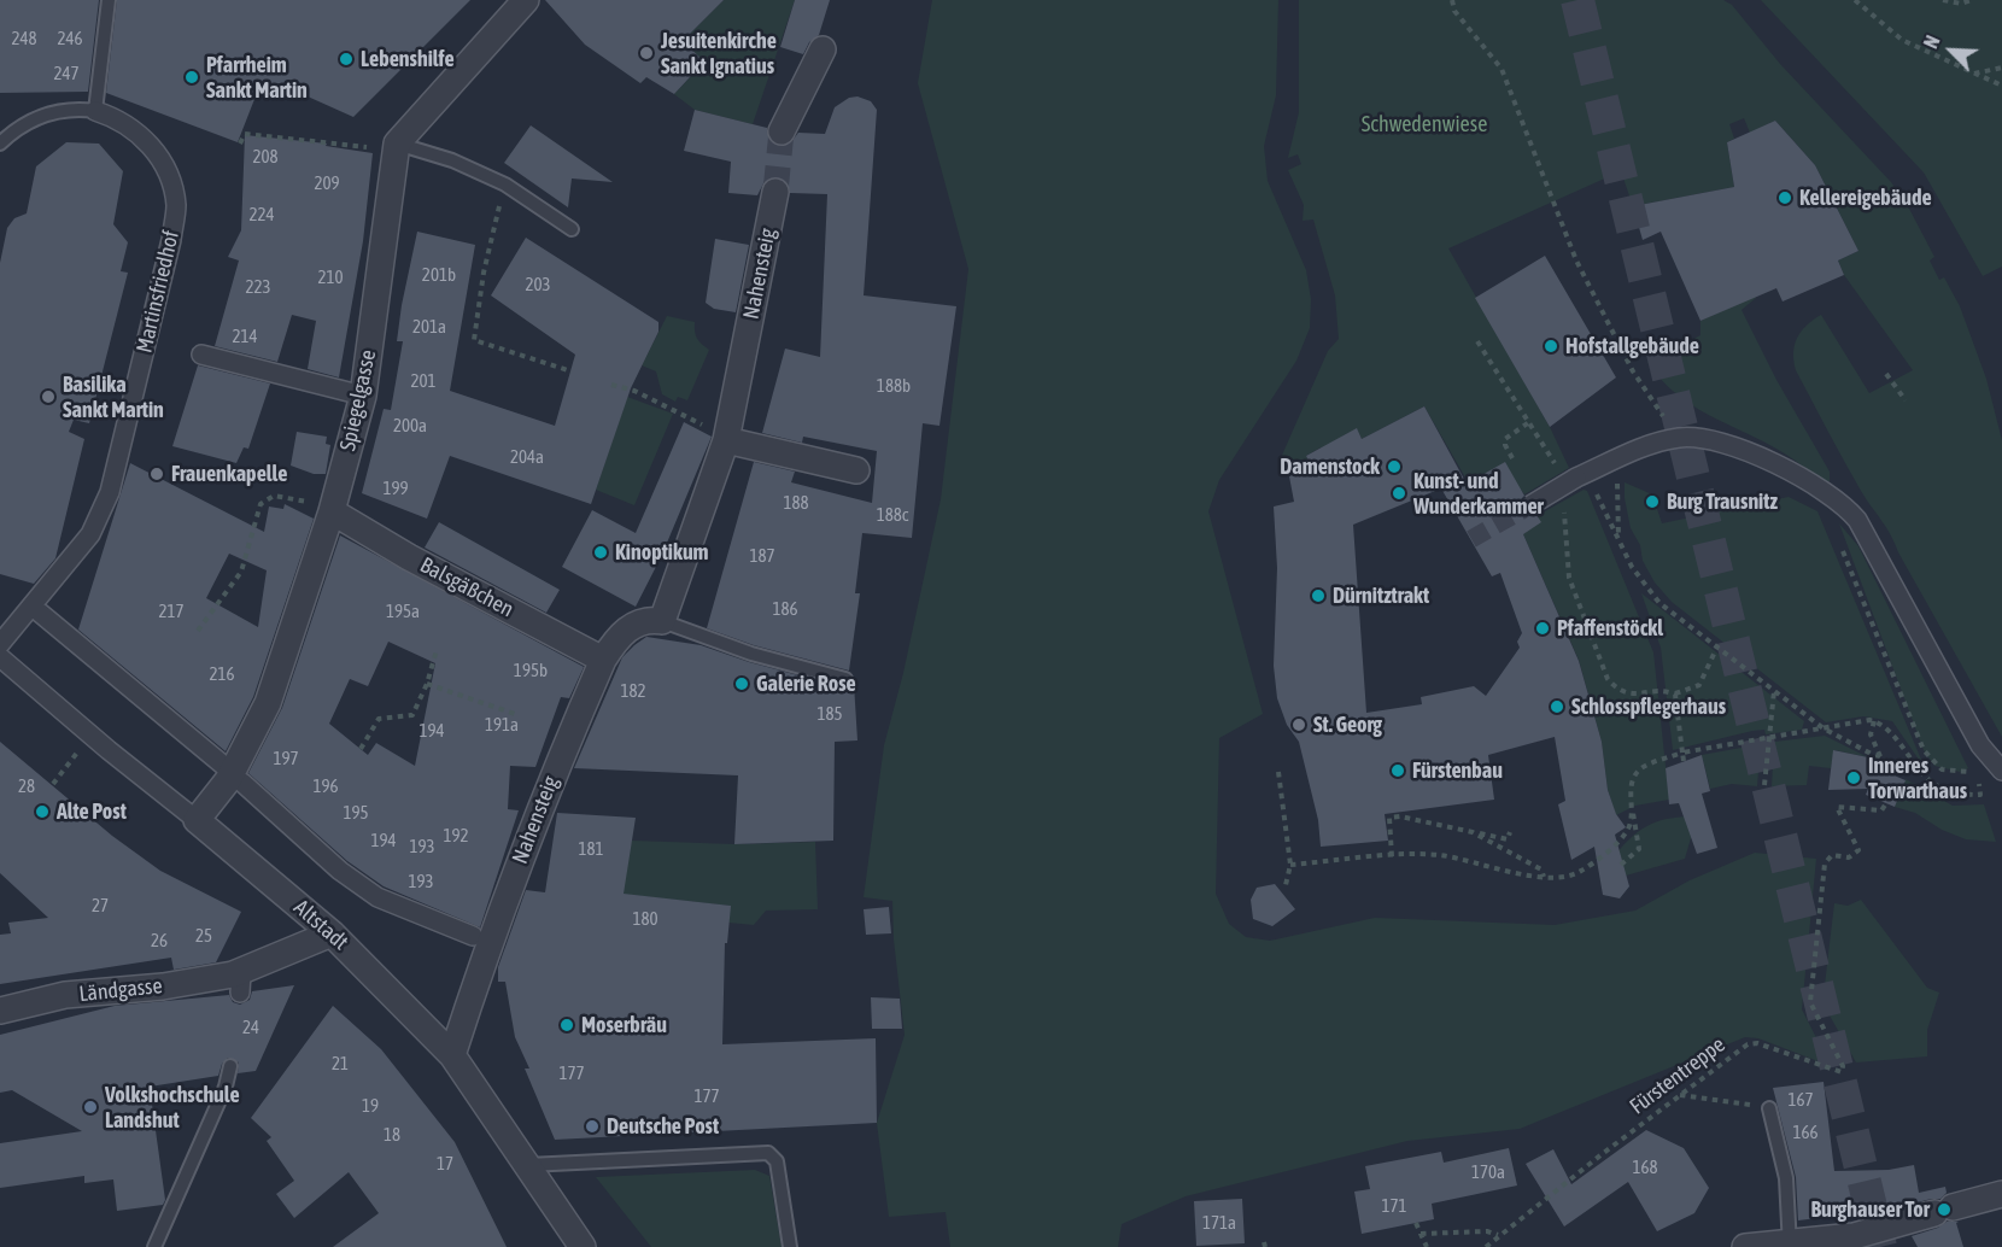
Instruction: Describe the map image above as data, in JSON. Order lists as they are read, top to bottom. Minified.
{"streets":{"street":["Nahensteig","Martinsfriedhof","Spiegelgasse","Balsgäßchen","Altstadt","Ländgasse"],"path":["Fürstentreppe"]},"crossings":[["Nahensteig","Balsgäßchen"],["Nahensteig","Altstadt"],["Spiegelgasse","Balsgäßchen"],["Spiegelgasse","Altstadt"],["Altstadt","Ländgasse"]],"parks":["Schwedenwiese"],"places":["Jesuitenkirche Sankt Ignatius","Lebenshilfe","Pfarrheim Sankt Martin","Kellereigebäude","Hofstallgebäude","Basilika Sankt Martin","Damenstock","Frauenkapelle","Kunst- und Wunderkammer","Burg Trausnitz","Kinoptikum","Dürnitztrakt","Pfaffenstöckl","Galerie Rose","Schlosspflegerhaus","St. Georg","Fürstenbau","Inneres Torwarthaus","Alte Post","Moserbräu","Volkshochschule Landshut","Deutsche Post","Burghauser Tor"],"house_numbers":["248","246","247","208","209","224","201b","210","203","223","201a","214","201","188b","200a","204a","199","188","188c","187","186","217","195a","195b","216","182","185","191a","194","197","28","196","195","192","194","193","181","193","27","180","25","26","24","21","177","177","167","19","166","18","17","168","170a","171","171a"],"north":"top left"}
